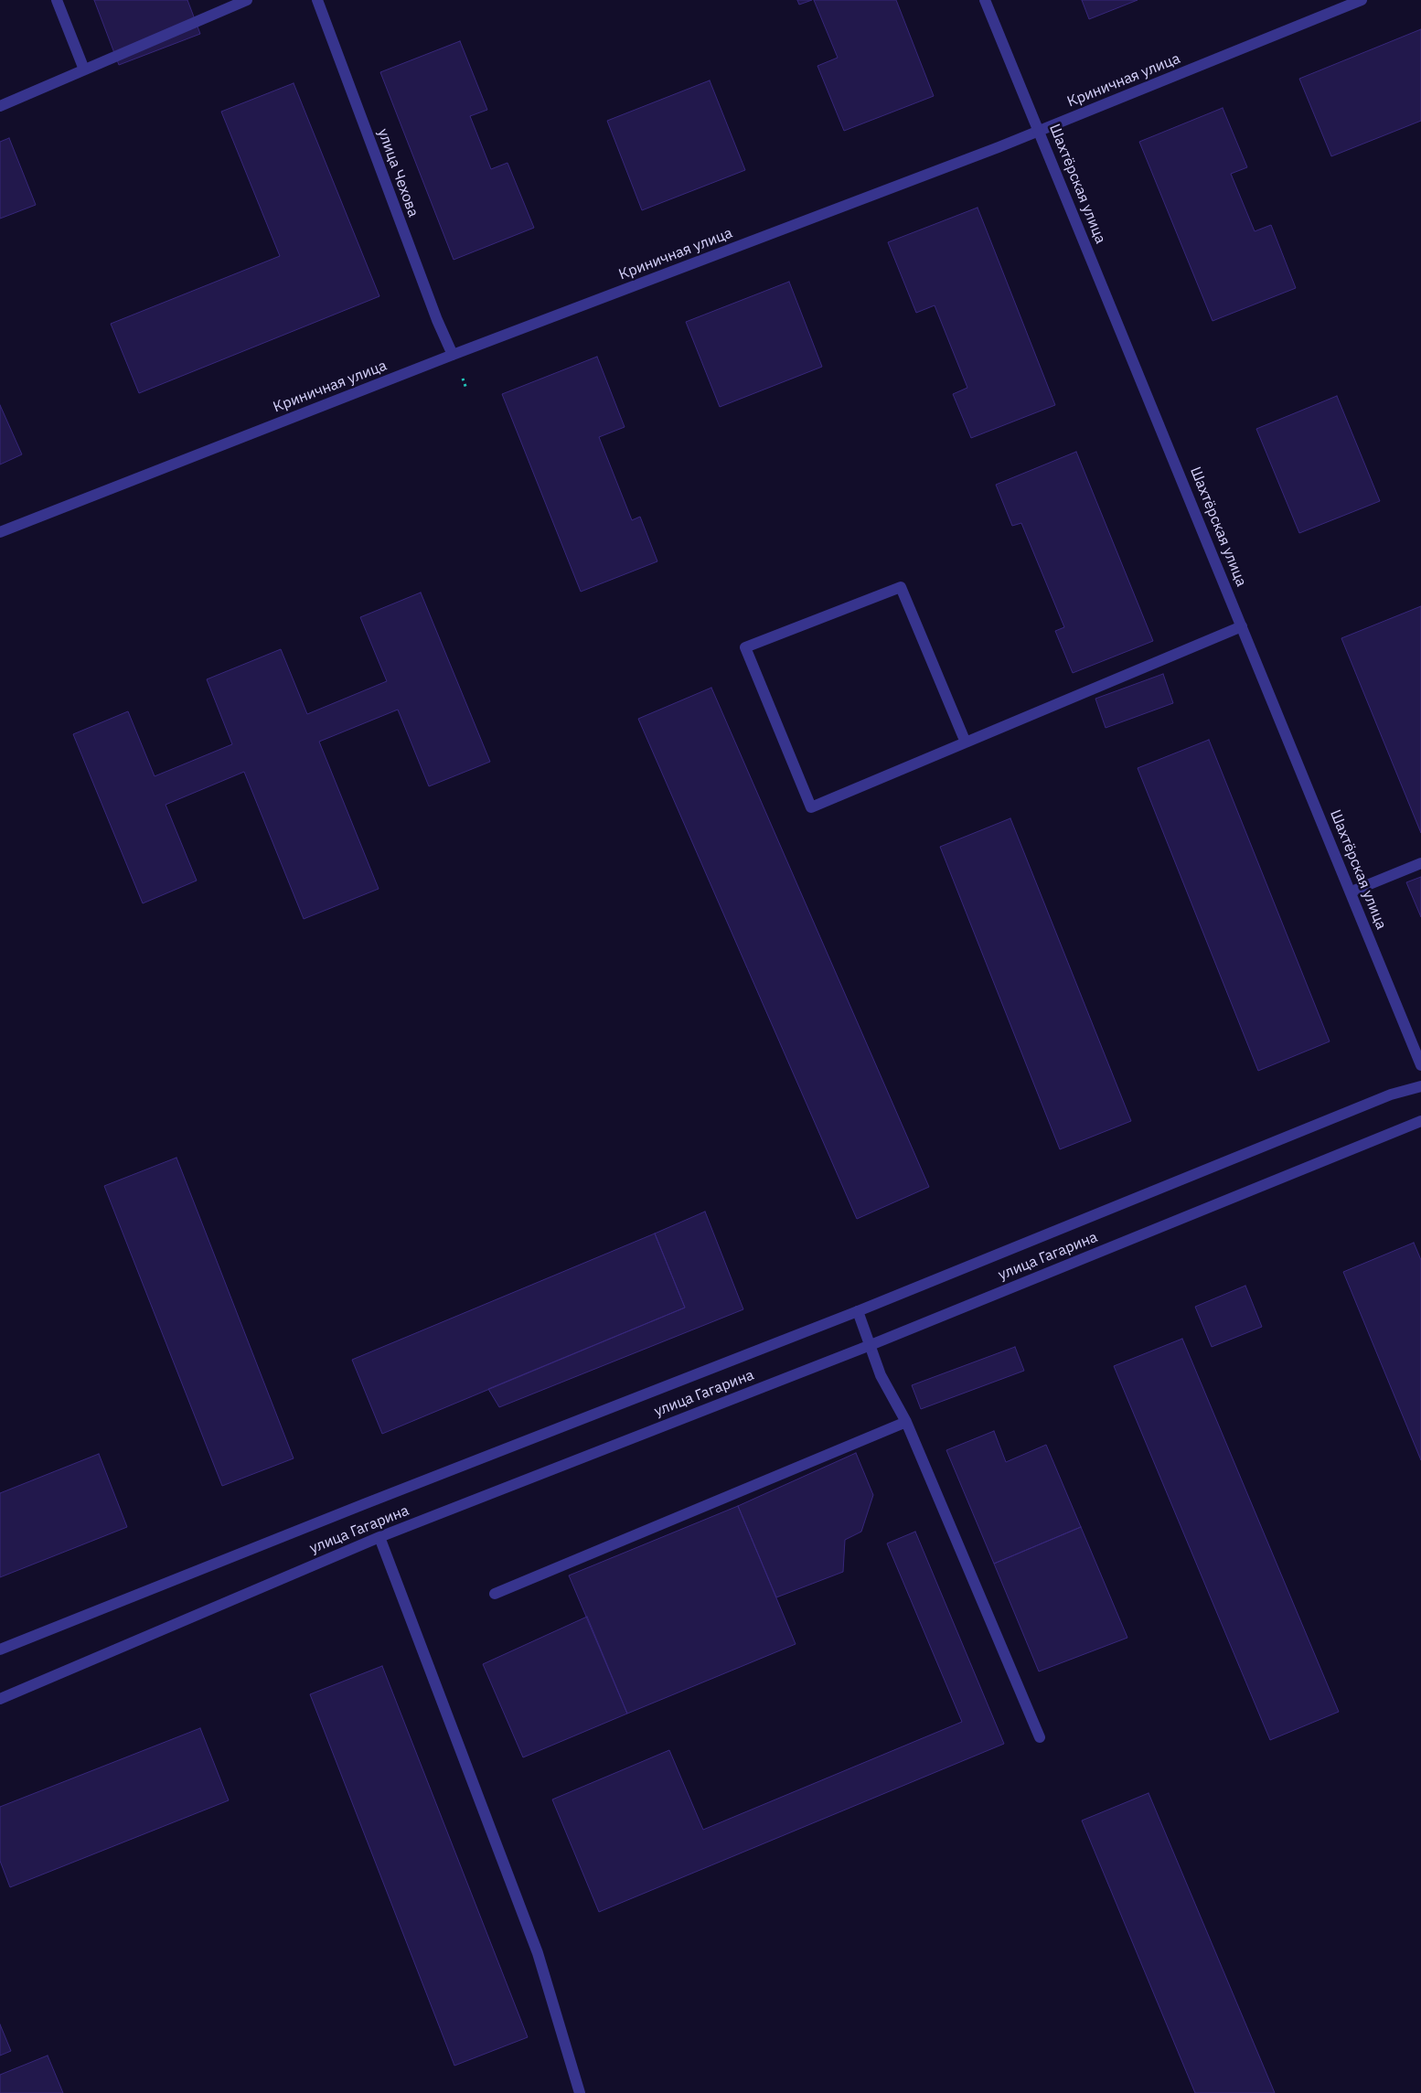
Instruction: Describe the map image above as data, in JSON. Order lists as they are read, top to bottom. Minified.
{"streets":{"street":["Криничная улица","улица Чехова","Шахтёрская улица","улица Гагарина"]},"crossings":[["Криничная улица","улица Чехова"],["Криничная улица","Шахтёрская улица"]]}
